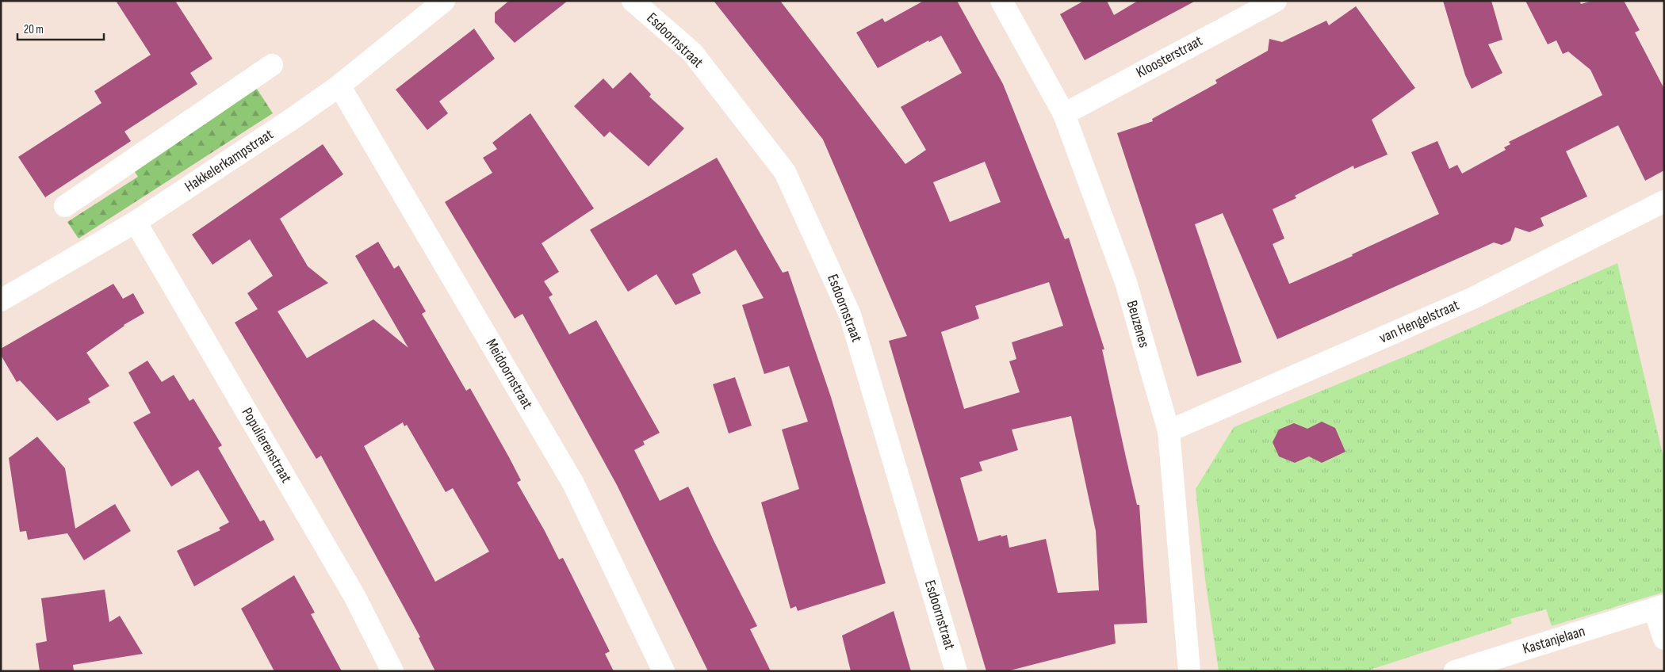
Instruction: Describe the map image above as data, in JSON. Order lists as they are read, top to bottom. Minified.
{"streets":{"street":["Esdoornstraat","Kloosterstraat","Hakkelerkampstraat","van Hengelstraat","Beuzenes","Meidoornstraat","Populierenstraat","Kastanjelaan"]},"crossings":[["Kloosterstraat","Beuzenes"],["Hakkelerkampstraat","Meidoornstraat"],["Hakkelerkampstraat","Populierenstraat"],["van Hengelstraat","Beuzenes"]],"scale_bar":"20 m"}
